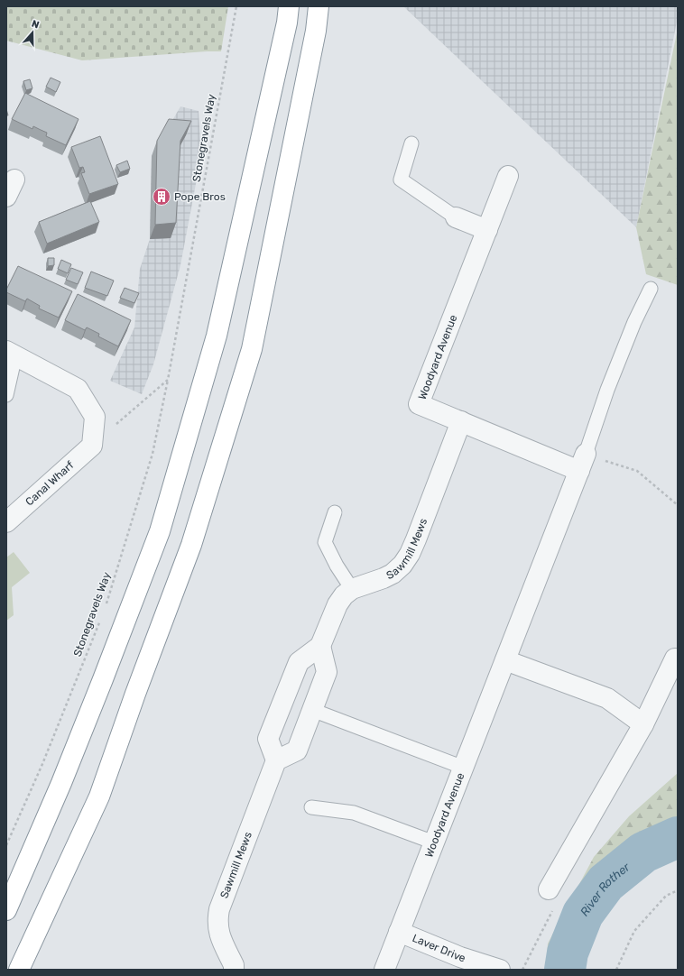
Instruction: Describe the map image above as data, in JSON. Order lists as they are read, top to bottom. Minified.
{"streets":{"street":["Woodyard Avenue","Canal Wharf","Sawmill Mews","Laver Drive"],"path":["Stonegravels Way"]},"crossings":[["Woodyard Avenue","Sawmill Mews"],["Woodyard Avenue","Laver Drive"]],"water":["River Rother"],"places":{"building":["Pope Bros"]},"north":"top"}
